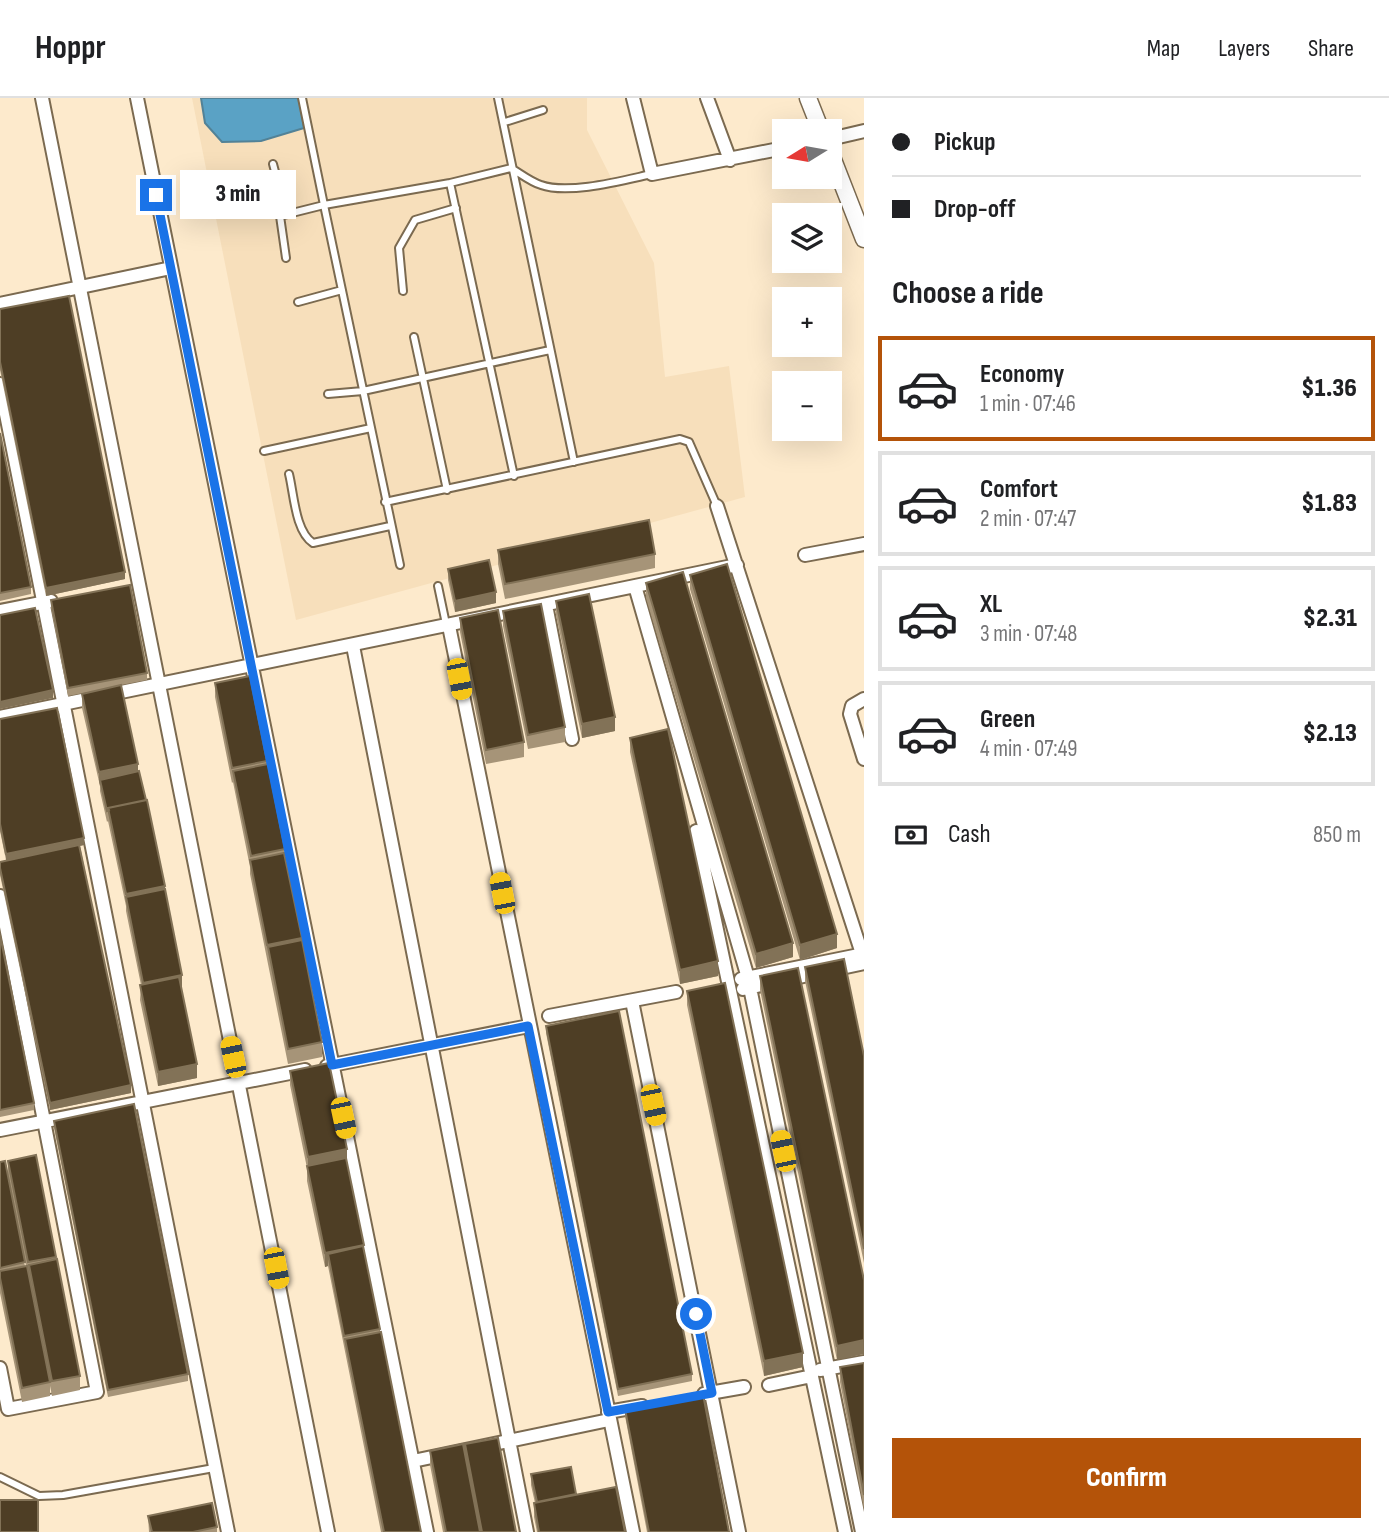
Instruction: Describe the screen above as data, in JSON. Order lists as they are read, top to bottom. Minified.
{"north":"left","page":{"header":"Hoppr","nav":["Map","Layers","Share"],"banner":["Pickup","Drop-off"],"map_buttons":["+","−"],"bubble":"3 min","heading":"Choose a ride","list":[{"name":"Economy","note":"1 min · 07:46","value":"$1.36"},{"name":"Comfort","note":"2 min · 07:47","value":"$1.83"},{"name":"XL","note":"3 min · 07:48","value":"$2.31"},{"name":"Green","note":"4 min · 07:49","value":"$2.13"}],"pay":["Cash","850 m"],"buttons":"Confirm"}}
